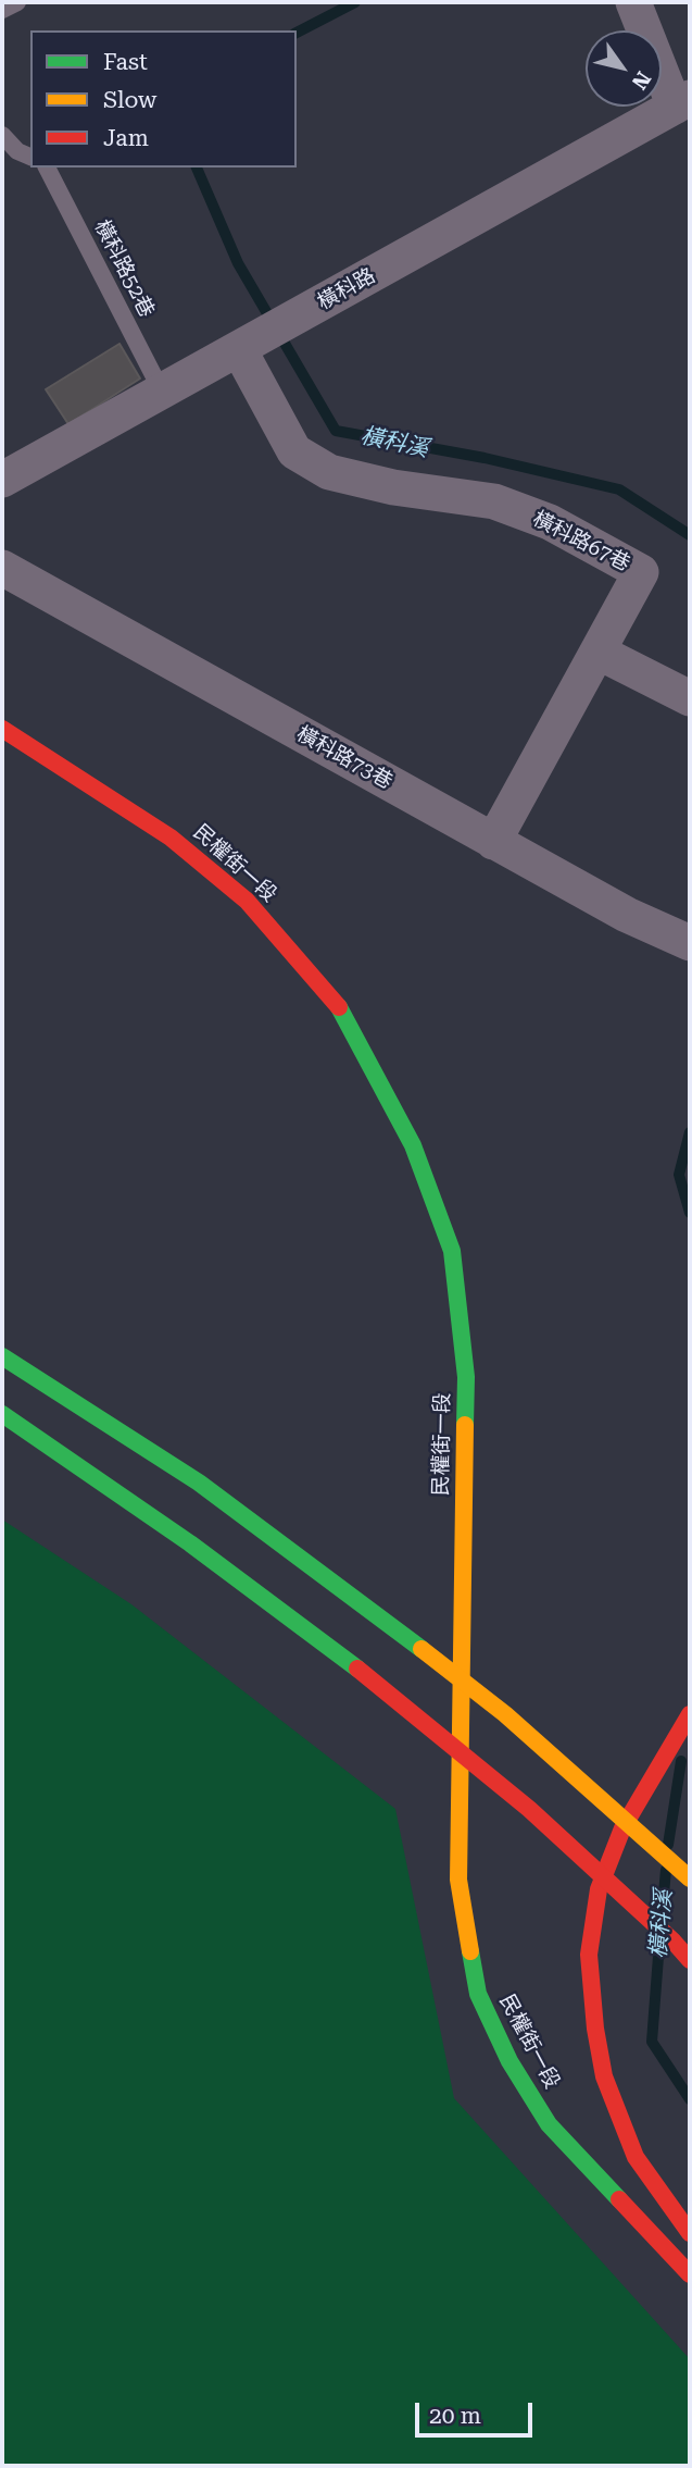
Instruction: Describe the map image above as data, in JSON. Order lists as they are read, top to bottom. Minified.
{"streets":{"main road":["民權街一段"],"street":["橫科路","橫科路67巷","橫科路73巷"],"lane":["橫科路52巷"]},"crossings":[["橫科路52巷","橫科路"],["橫科路","橫科路67巷"],["橫科路67巷","橫科路73巷"]],"water":["橫科溪"],"legend":["Fast","Slow","Jam"],"scale_bar":"20 m","north":"bottom right"}
